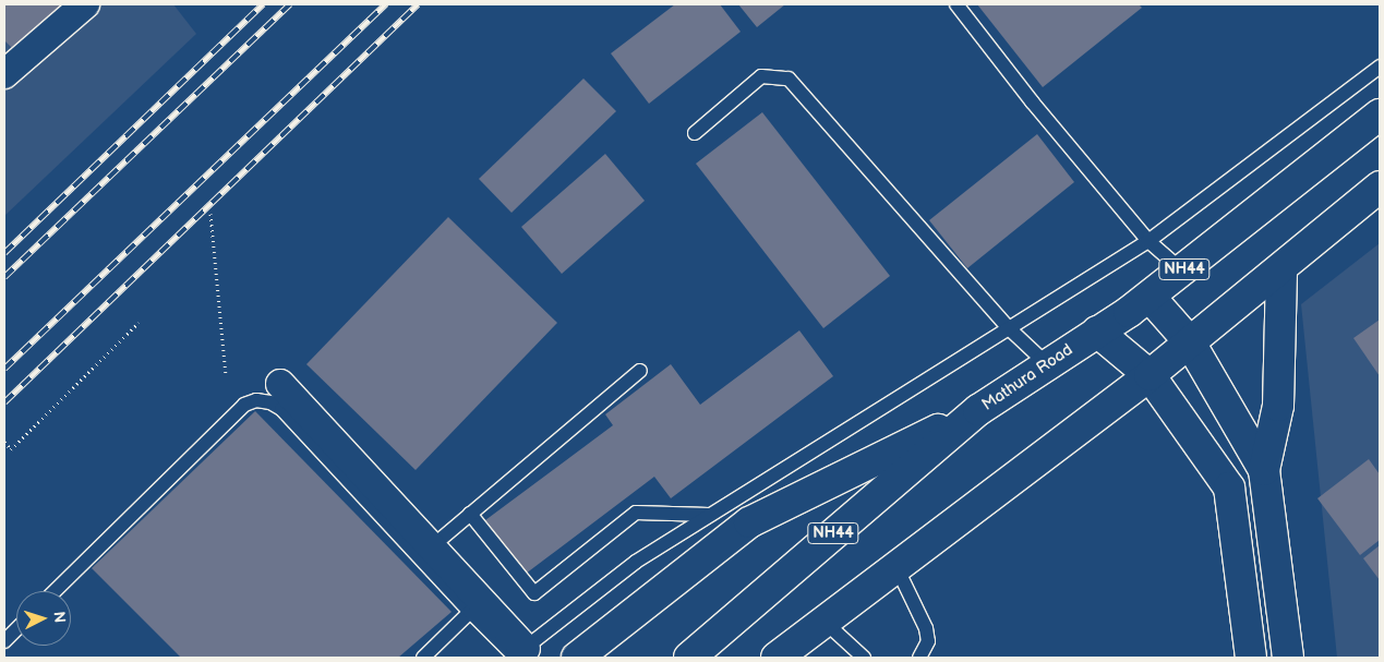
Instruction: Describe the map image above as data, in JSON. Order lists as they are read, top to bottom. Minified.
{"streets":{"main road":["NH44","Mathura Road"]},"north":"right"}
